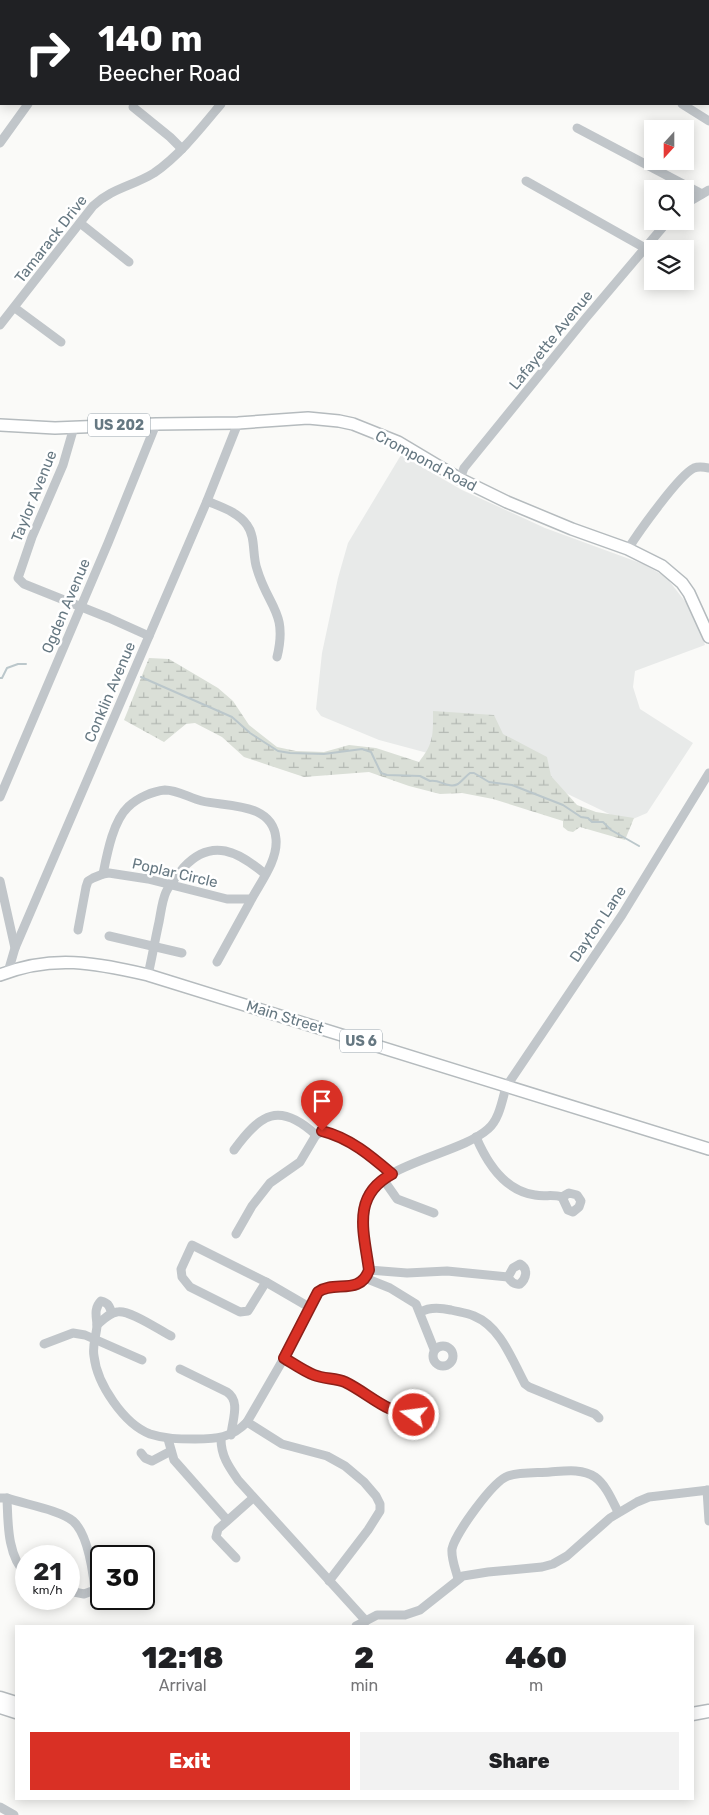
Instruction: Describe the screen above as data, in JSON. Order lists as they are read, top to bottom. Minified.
{"streets":{"main road":["US 202","Crompond Road","Main Street","US 6"],"street":["Tamarack Drive","Lafayette Avenue","Taylor Avenue","Ogden Avenue","Conklin Avenue","Poplar Circle","Dayton Lane"]},"crossings":[["Lafayette Avenue","Crompond Road"],["Crompond Road","Taylor Avenue"],["Crompond Road","Ogden Avenue"],["Crompond Road","Conklin Avenue"],["Taylor Avenue","Ogden Avenue"],["Conklin Avenue","Main Street"],["Dayton Lane","Main Street"]],"north":"bottom","page":{"turn":["140 m","Beecher Road"],"speed":"21 km/h","limit":"30","eta":["12:18","Arrival","2","min","460","m"],"buttons":["Exit","Share"]}}
